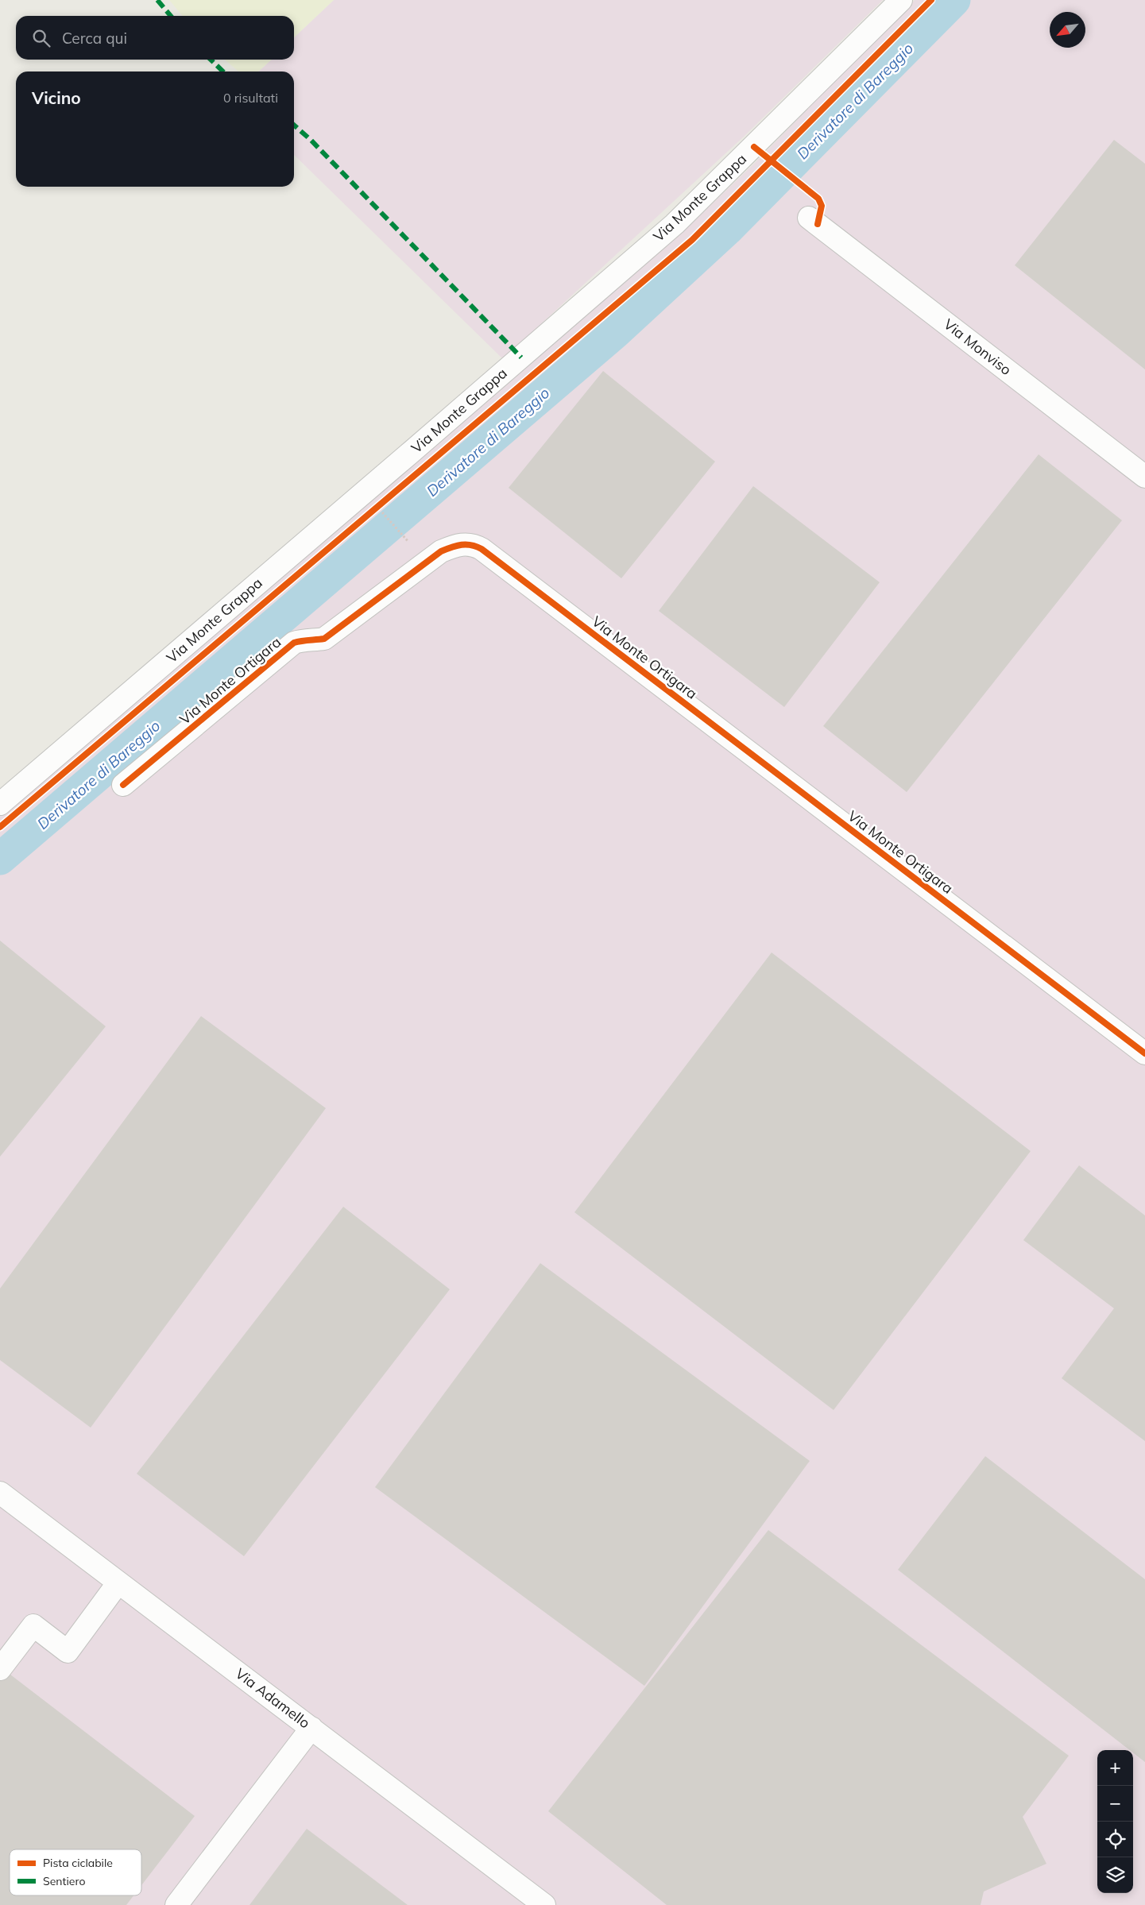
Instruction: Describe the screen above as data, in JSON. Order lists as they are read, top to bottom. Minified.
{"streets":{"street":["Via Monte Grappa","Via Monviso","Via Monte Ortigara","Via Adamello"]},"water":["Derivatore di Bareggio"],"legend":["Pista ciclabile","Sentiero"],"north":"bottom left","page":{"search":"Cerca qui","heading":["Vicino","0 risultati"],"map_buttons":["+","−"]}}
